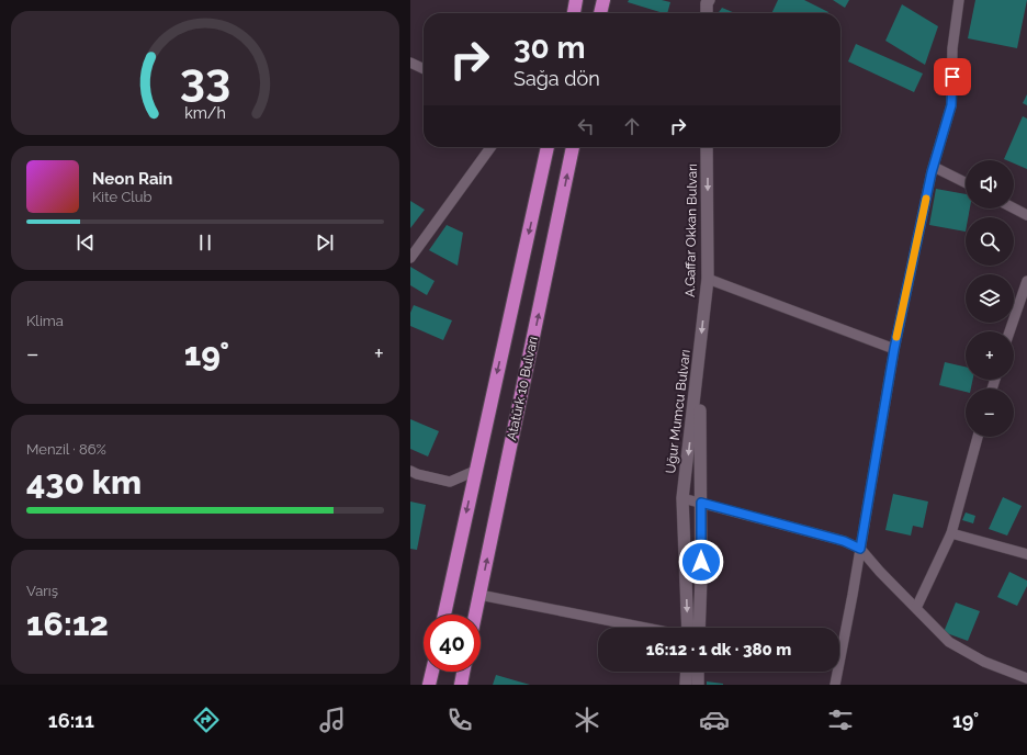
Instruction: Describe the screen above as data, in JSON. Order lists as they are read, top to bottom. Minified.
{"streets":{"highway":["Atatürk 10 Bulvarı"],"street":["A.Gaffar Okkan Bulvarı","Uğur Mumcu Bulvarı"]},"crossings":[["A.Gaffar Okkan Bulvarı","Uğur Mumcu Bulvarı"]],"one_way":["A.Gaffar Okkan Bulvarı"],"page":{"turn":["30 m","Sağa dön"],"song":["Neon Rain","Kite Club"],"map_buttons":["+","−"],"tile":["Klima",["Menzil · 86%","430 km"],["Varış","16:12"]],"heat":["−","19°","+"],"limit":"40","trip":"16:12 · 1 dk · 380 m","tabs":["16:11","19°"],"gauge":["33","km/h"]}}
